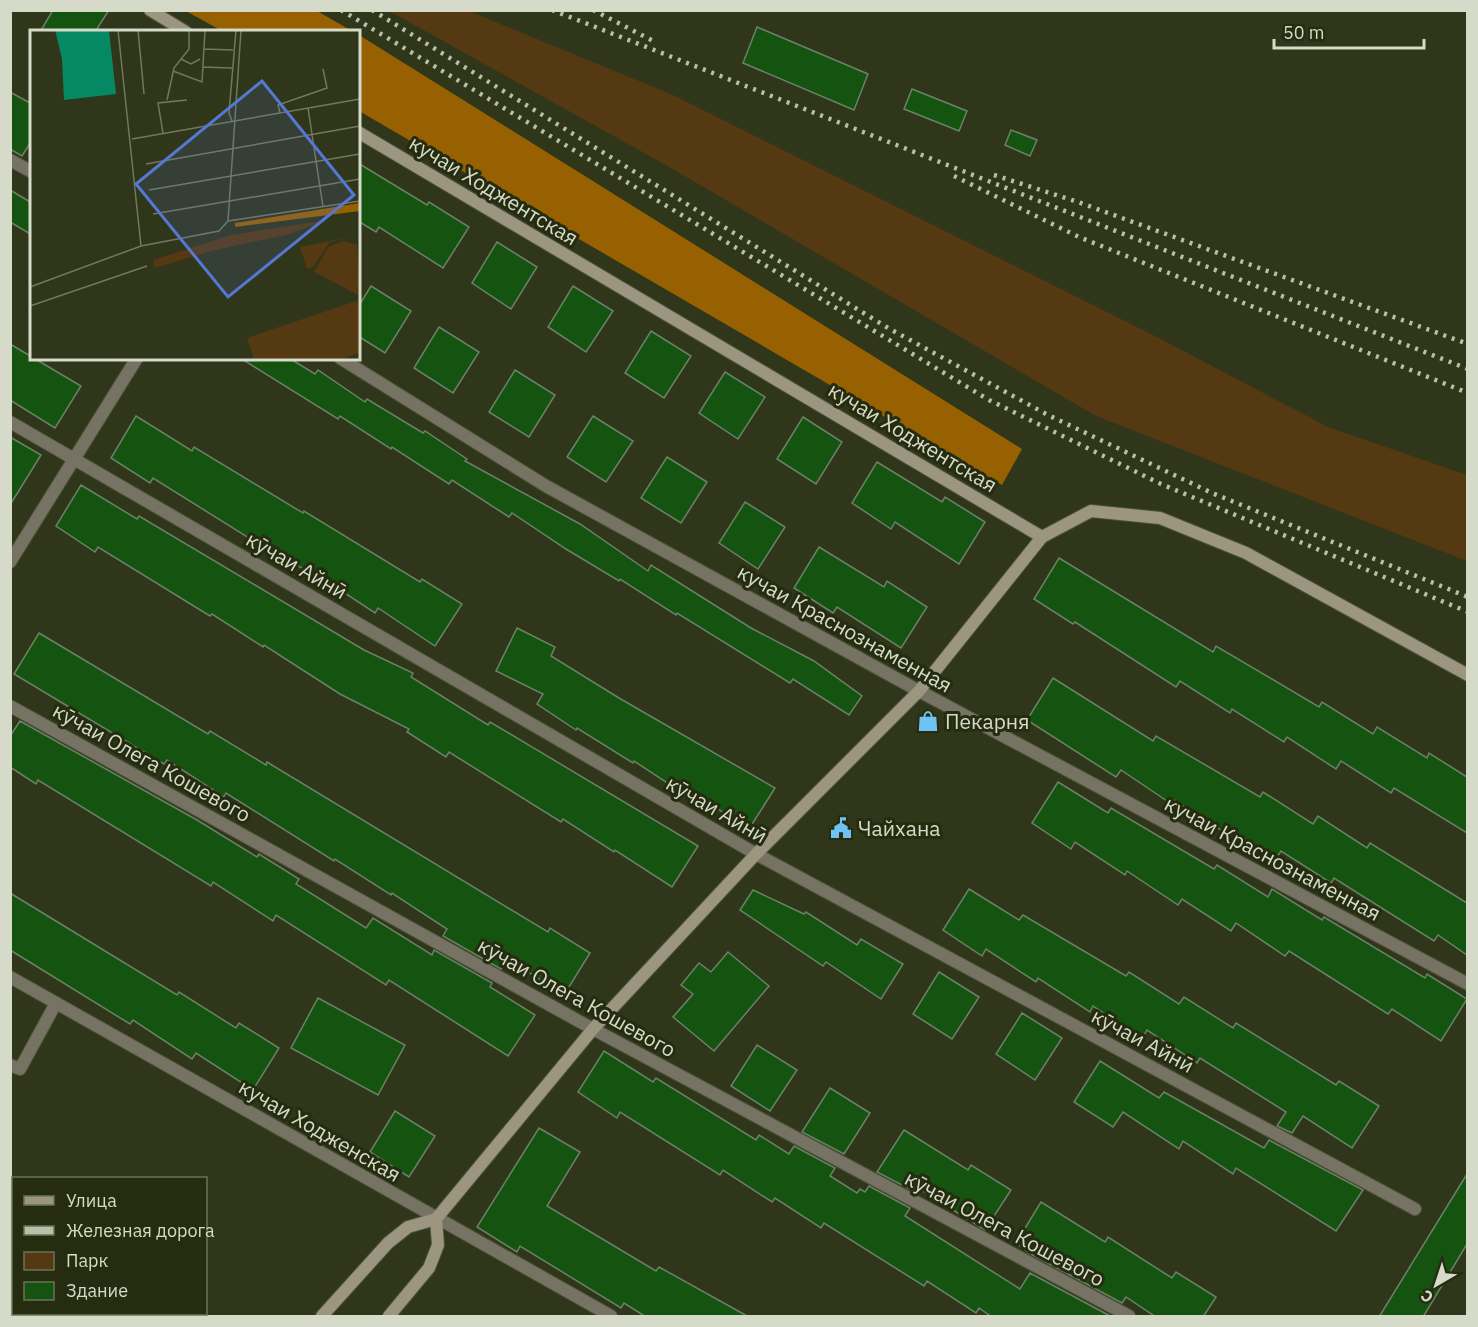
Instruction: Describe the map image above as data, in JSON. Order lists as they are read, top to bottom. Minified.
{"streets":{"main road":["кучаи Ходжентская"],"street":["кӯчаи Айнӣ","кучаи Краснознаменная","кӯчаи Олега Кошевого","кучаи Ходженская"]},"places":{"shop":["Пекарня"],"public building":["Чайхана"]},"legend":["Улица","Железная дорога","Парк","Здание"],"scale_bar":"50 m","north":"bottom left"}
